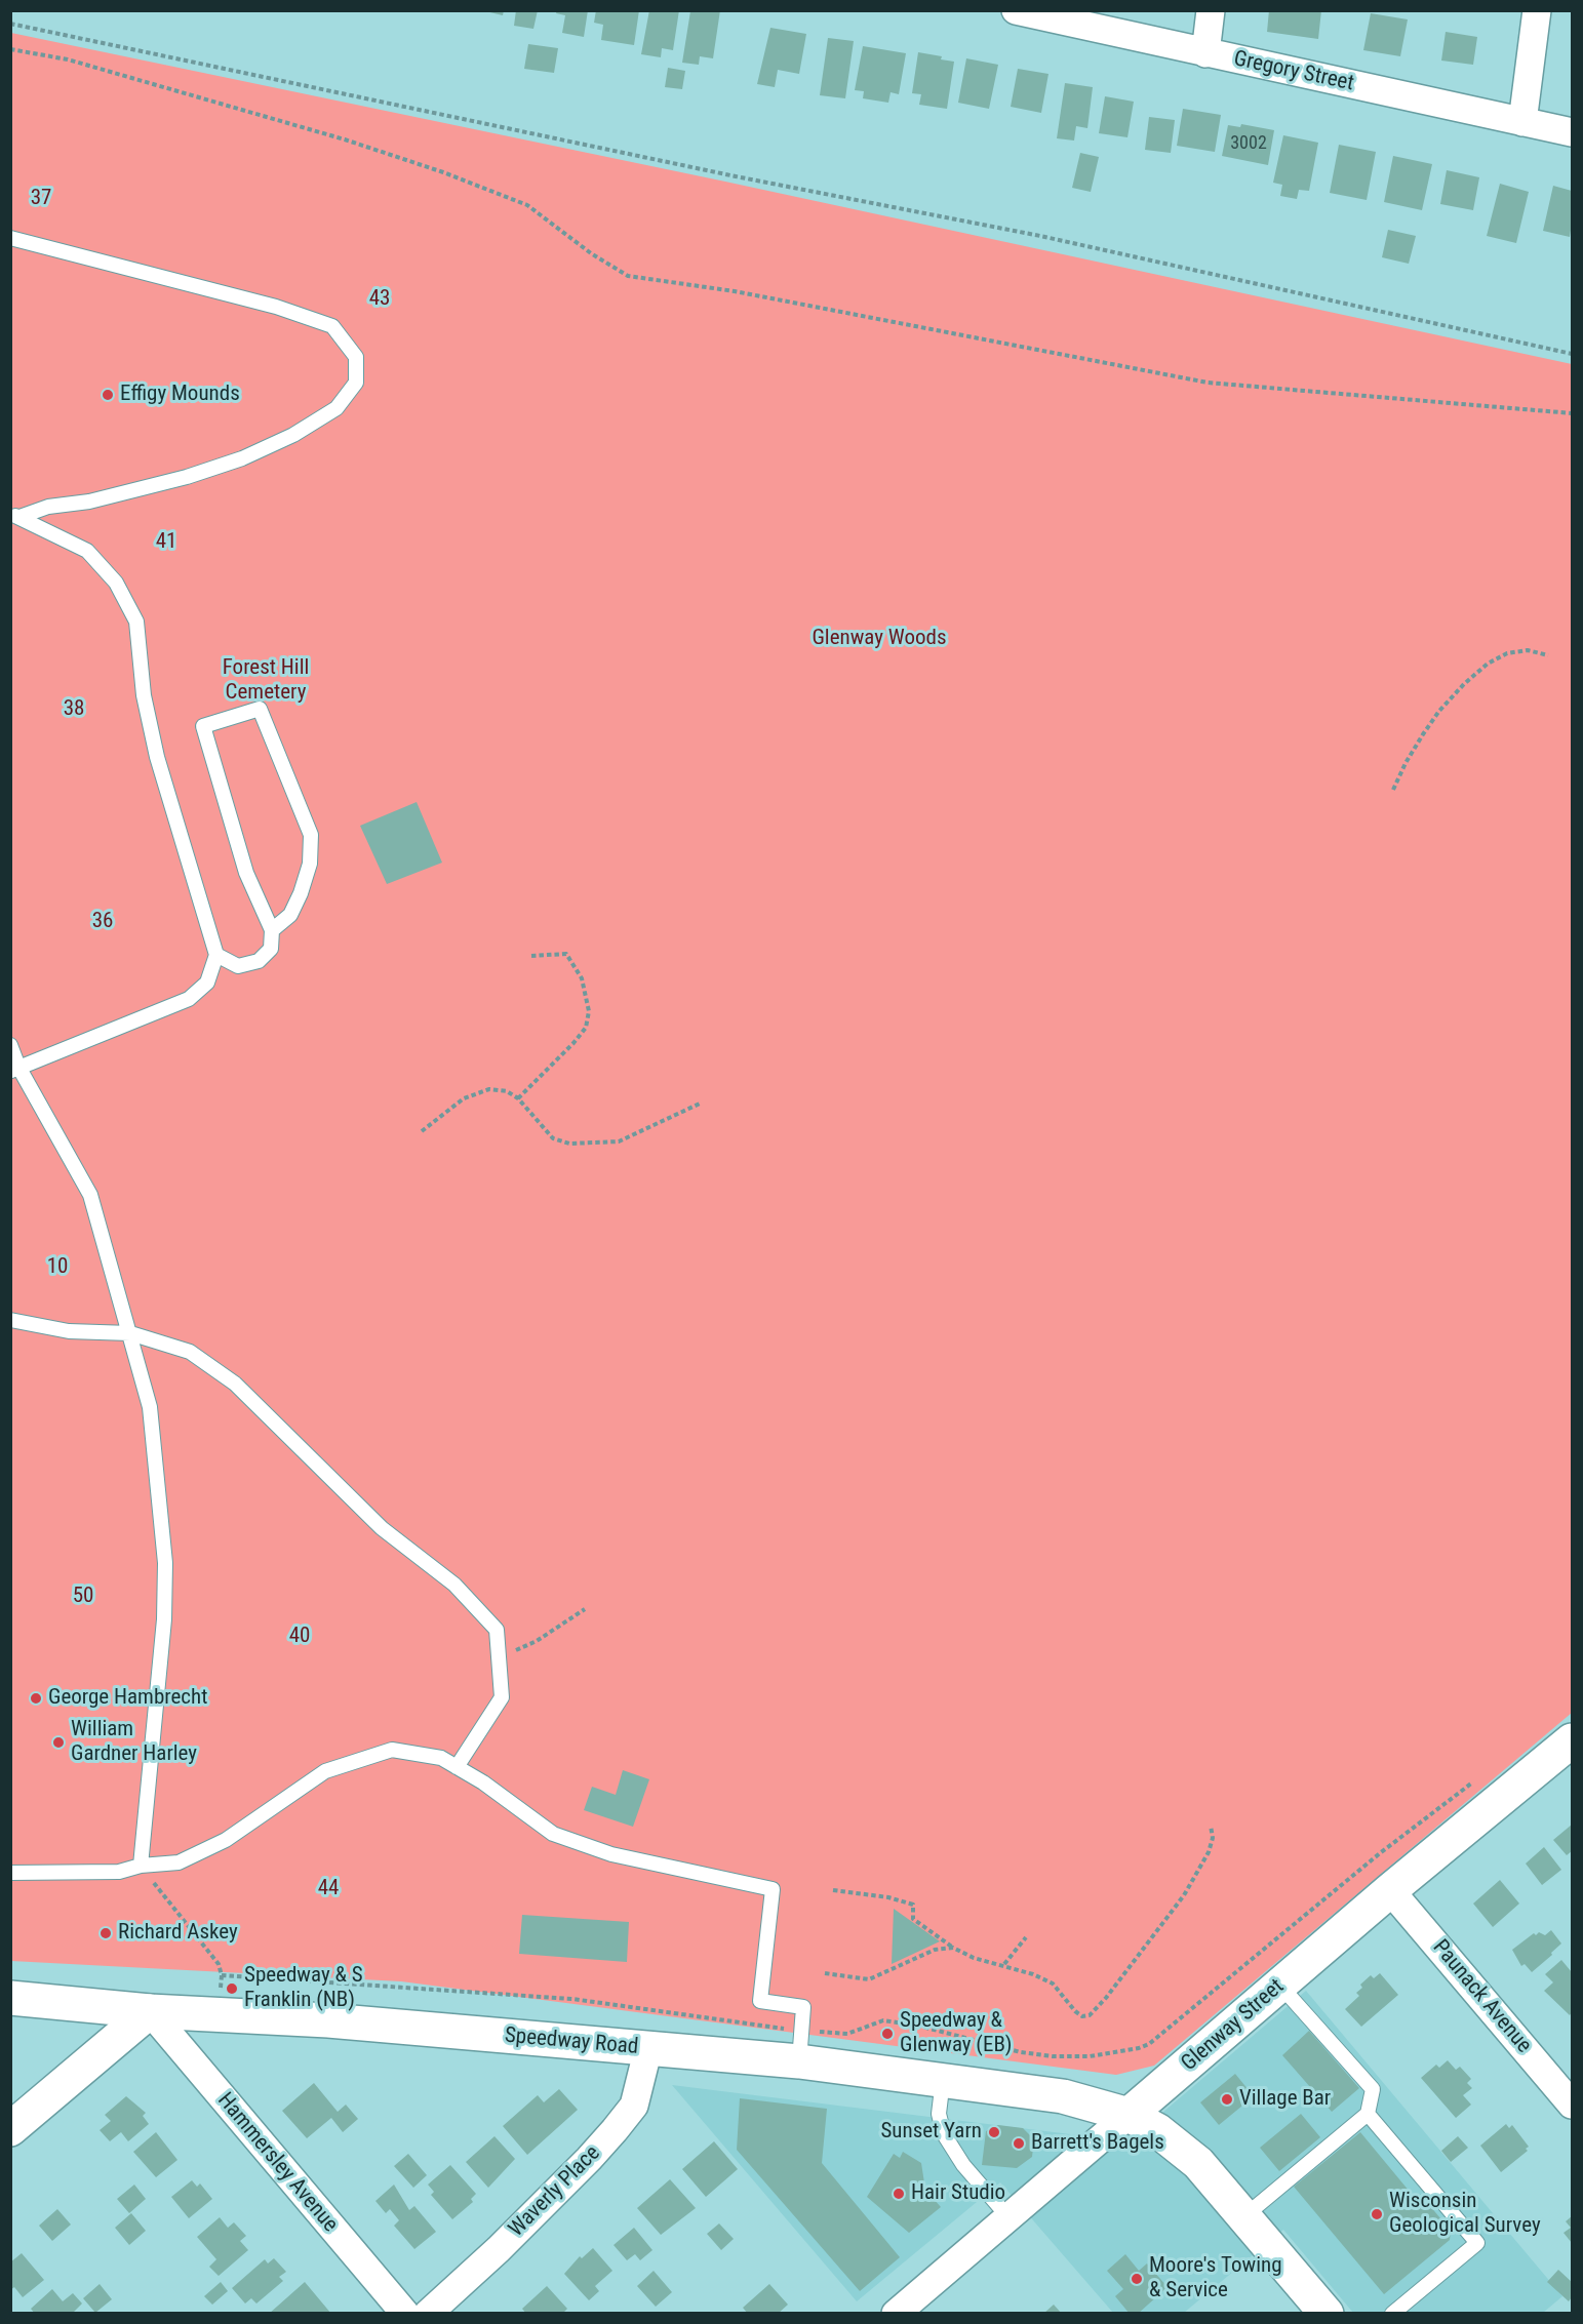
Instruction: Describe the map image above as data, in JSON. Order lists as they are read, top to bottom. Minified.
{"streets":{"main road":["Glenway Street","Speedway Road"],"street":["Gregory Street","Paunack Avenue","Hammersley Avenue","Waverly Place"]},"crossings":[["Paunack Avenue","Glenway Street"],["Glenway Street","Speedway Road"],["Speedway Road","Hammersley Avenue"],["Speedway Road","Waverly Place"]],"parks":["37","43","41","Glenway Woods","Forest Hill Cemetery","38","36","10","50","40","44"],"places":["Effigy Mounds","George Hambrecht","William Gardner Harley","Richard Askey","Speedway & S Franklin (NB)","Speedway & Glenway (EB)","Village Bar","Sunset Yarn","Barrett's Bagels","Hair Studio","Wisconsin Geological Survey","Moore's Towing & Service"],"house_numbers":["3002"]}
